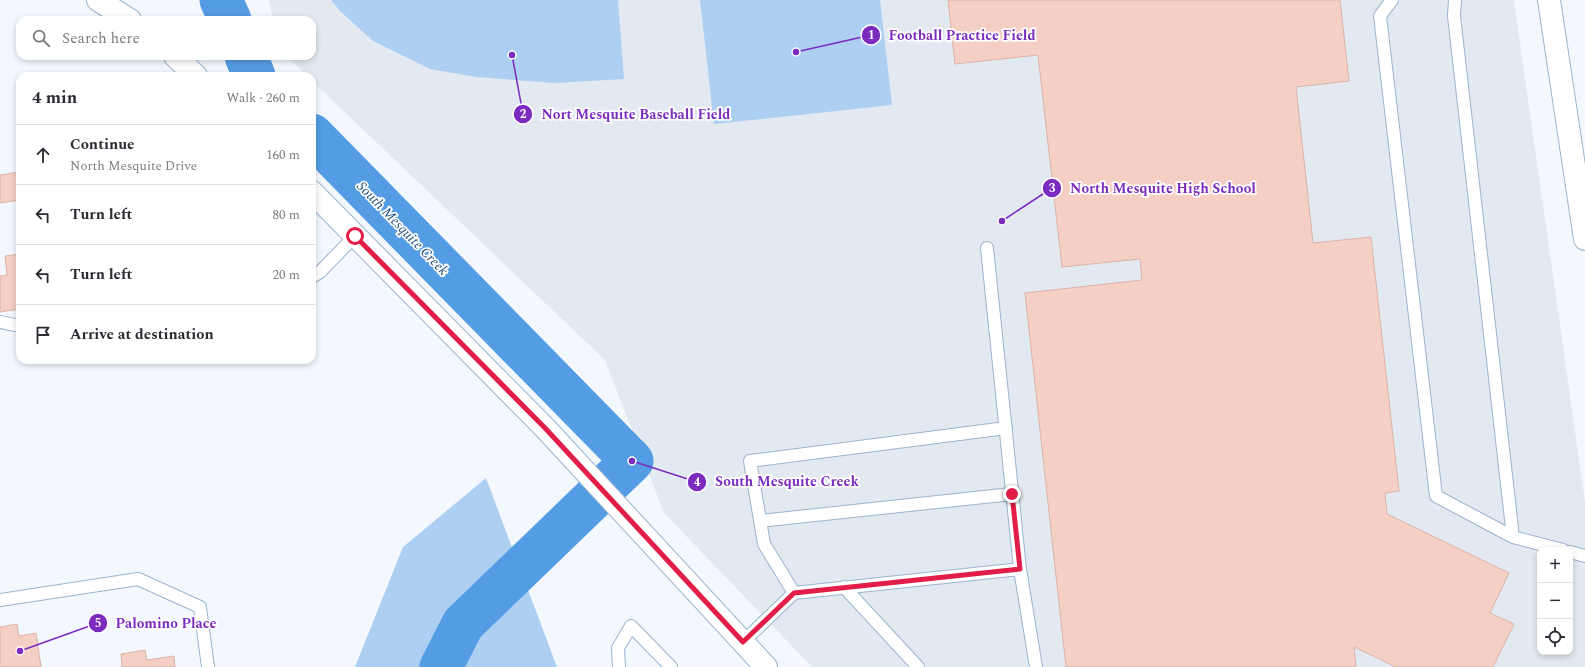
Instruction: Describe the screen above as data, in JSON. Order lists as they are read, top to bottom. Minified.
{"water":["South Mesquite Creek"],"places":["Football Practice Field","Nort Mesquite Baseball Field","North Mesquite High School","South Mesquite Creek","Palomino Place"],"page":{"search":"Search here","heading":["4 min","Walk · 260 m"],"list":[["Continue","North Mesquite Drive","160 m"],["Turn left","80 m"],["Turn left","20 m"],"Arrive at destination"],"map_buttons":["+","−"]}}
